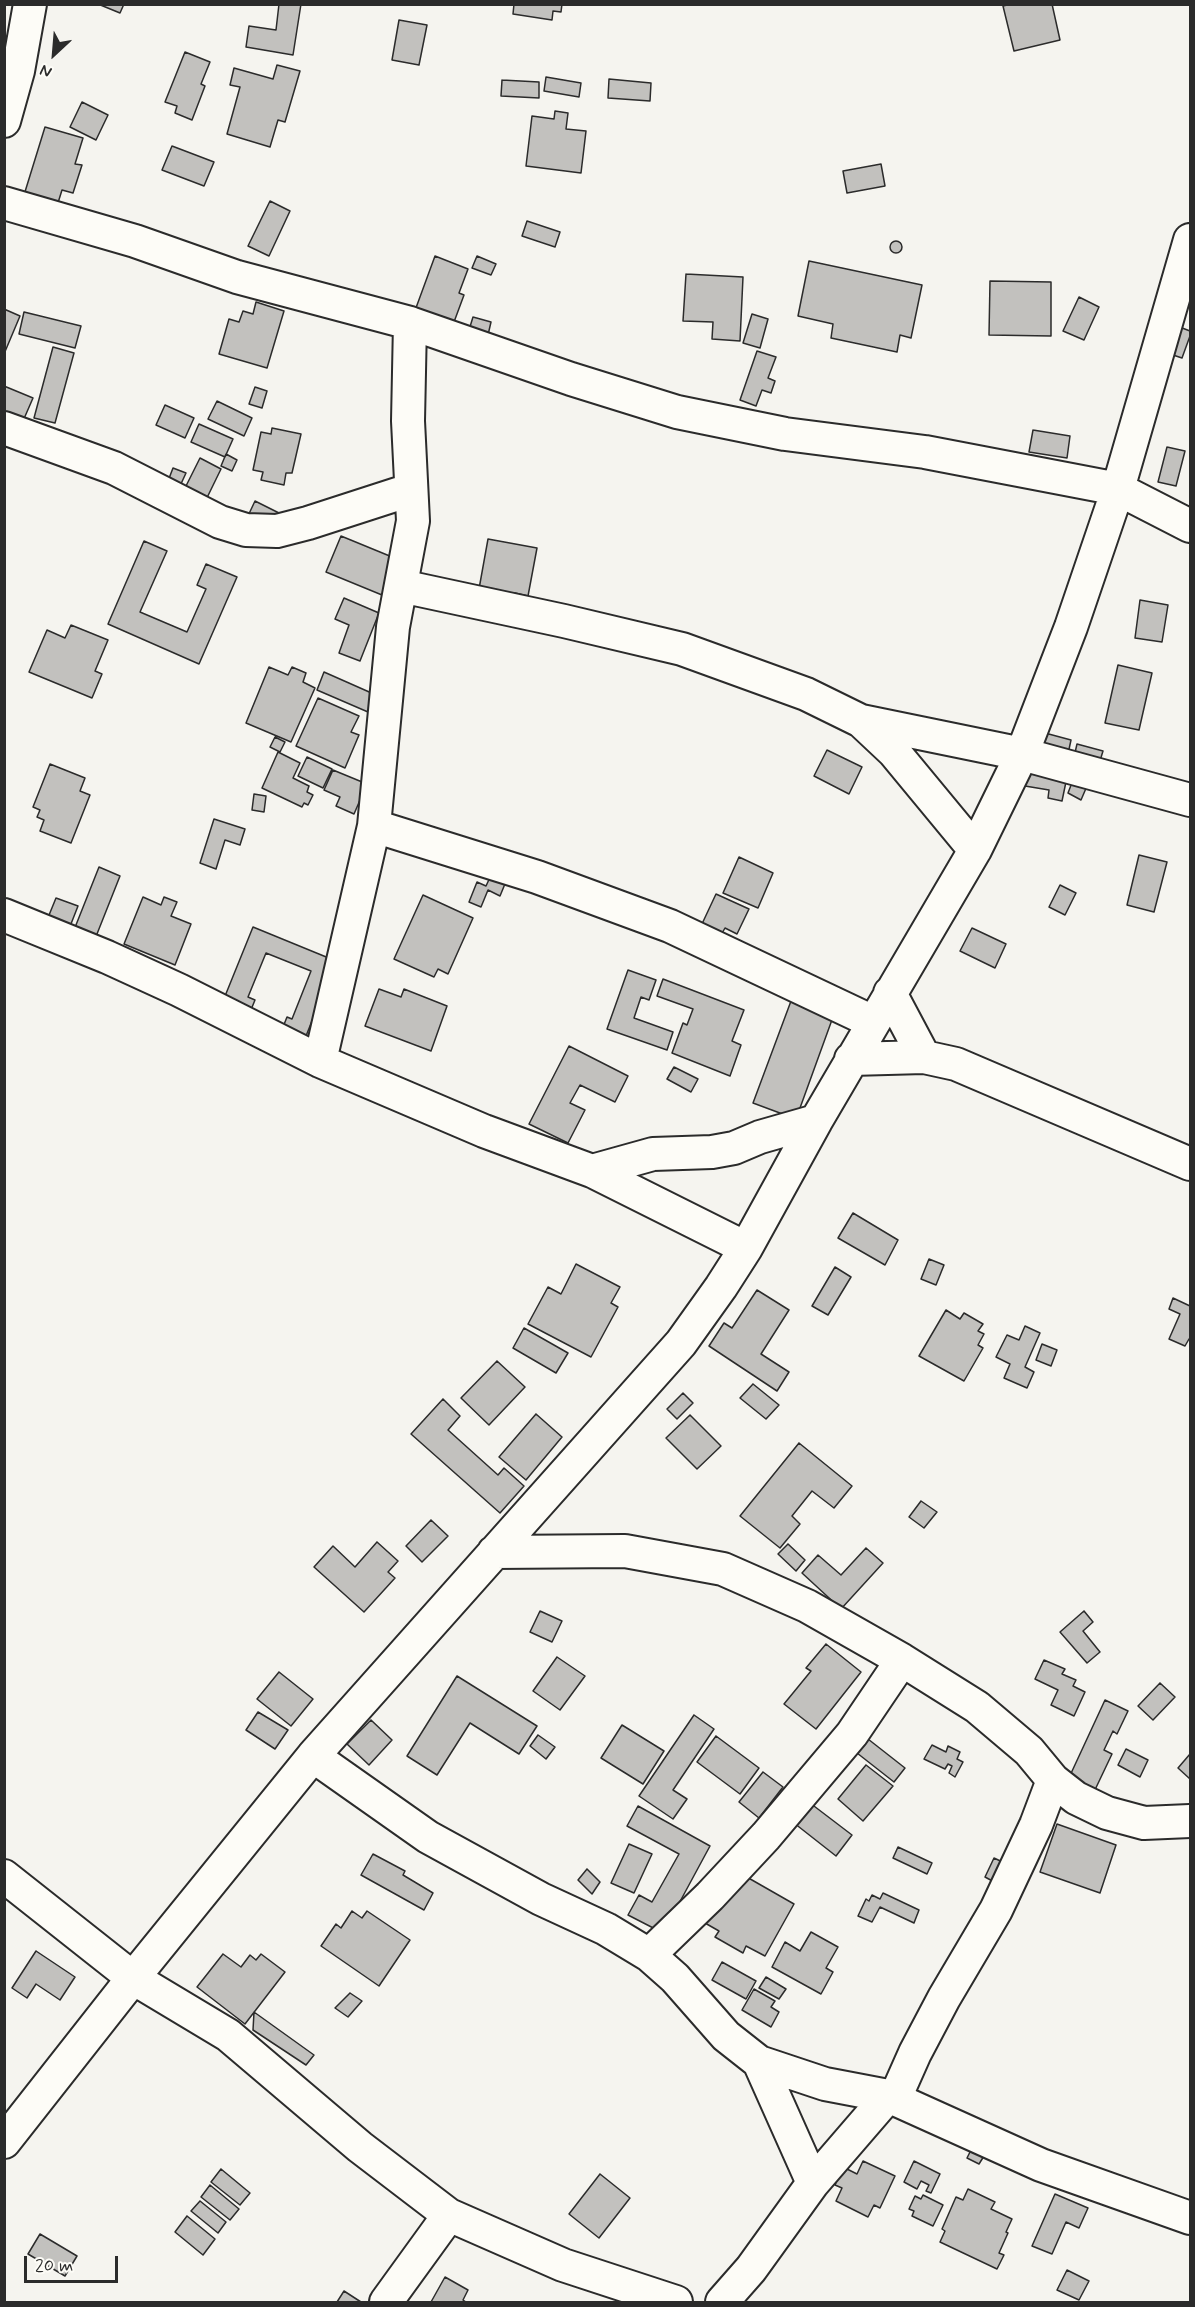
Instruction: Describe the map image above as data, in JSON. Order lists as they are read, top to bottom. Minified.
{"scale_bar":"20 m","north":"bottom left"}
